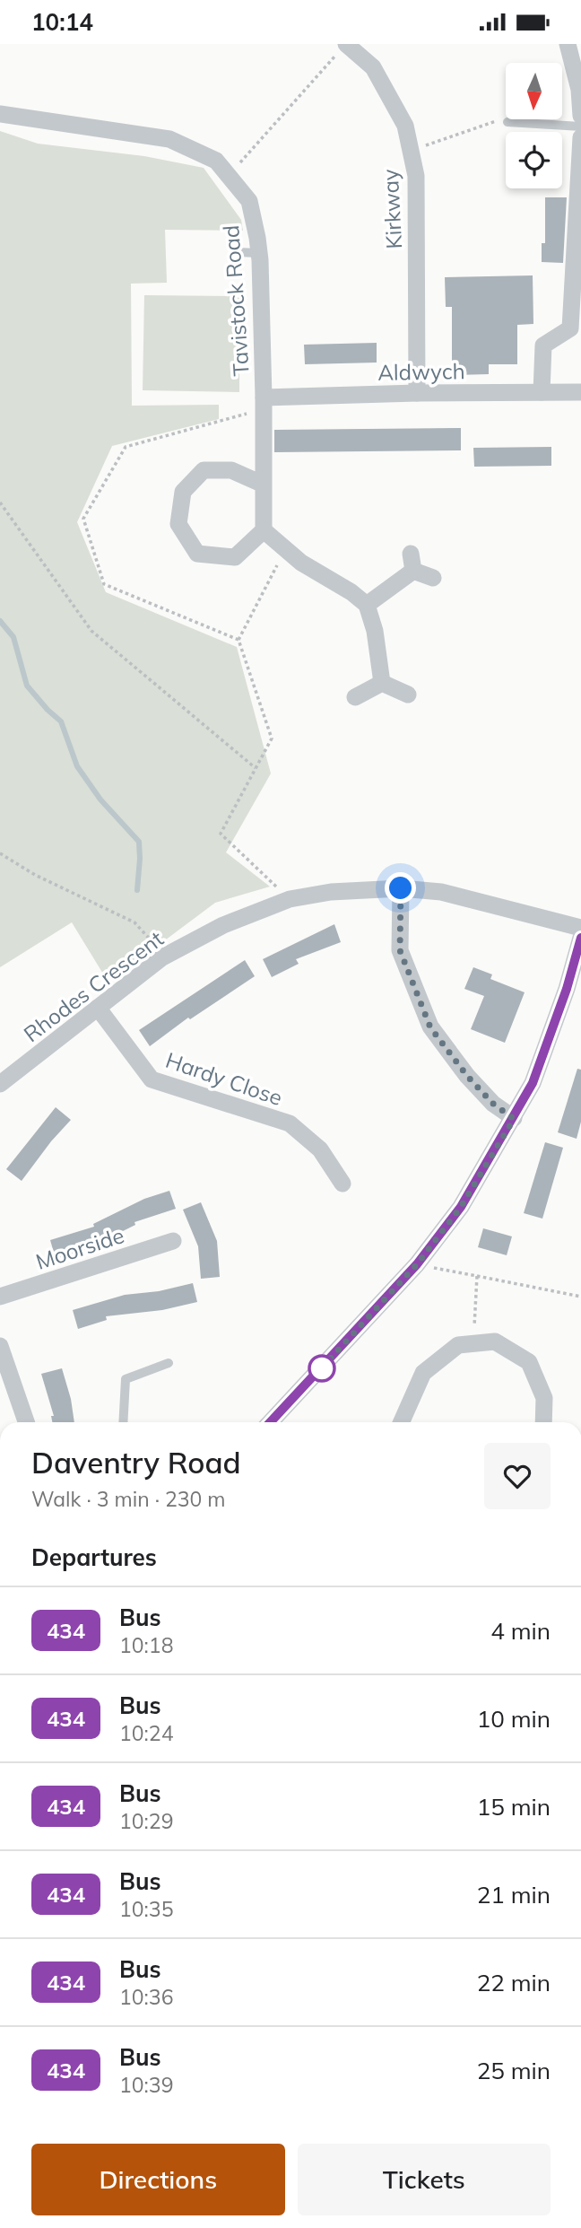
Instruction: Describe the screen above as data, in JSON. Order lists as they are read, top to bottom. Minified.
{"streets":{"street":["Kirkway","Tavistock Road","Aldwych","Rhodes Crescent","Hardy Close","Moorside"]},"crossings":[["Kirkway","Aldwych"],["Tavistock Road","Aldwych"],["Rhodes Crescent","Hardy Close"]],"lines":["bus line 434"],"north":"bottom","page":{"status":"10:14","heading":[["Daventry Road","Walk · 3 min · 230 m"],"Departures"],"list":[{"mark":"434","name":"Bus","note":"10:18","value":"4 min"},{"mark":"434","name":"Bus","note":"10:24","value":"10 min"},{"mark":"434","name":"Bus","note":"10:29","value":"15 min"},{"mark":"434","name":"Bus","note":"10:35","value":"21 min"},{"mark":"434","name":"Bus","note":"10:36","value":"22 min"},{"mark":"434","name":"Bus","note":"10:39","value":"25 min"}],"buttons":["Directions","Tickets"]}}
